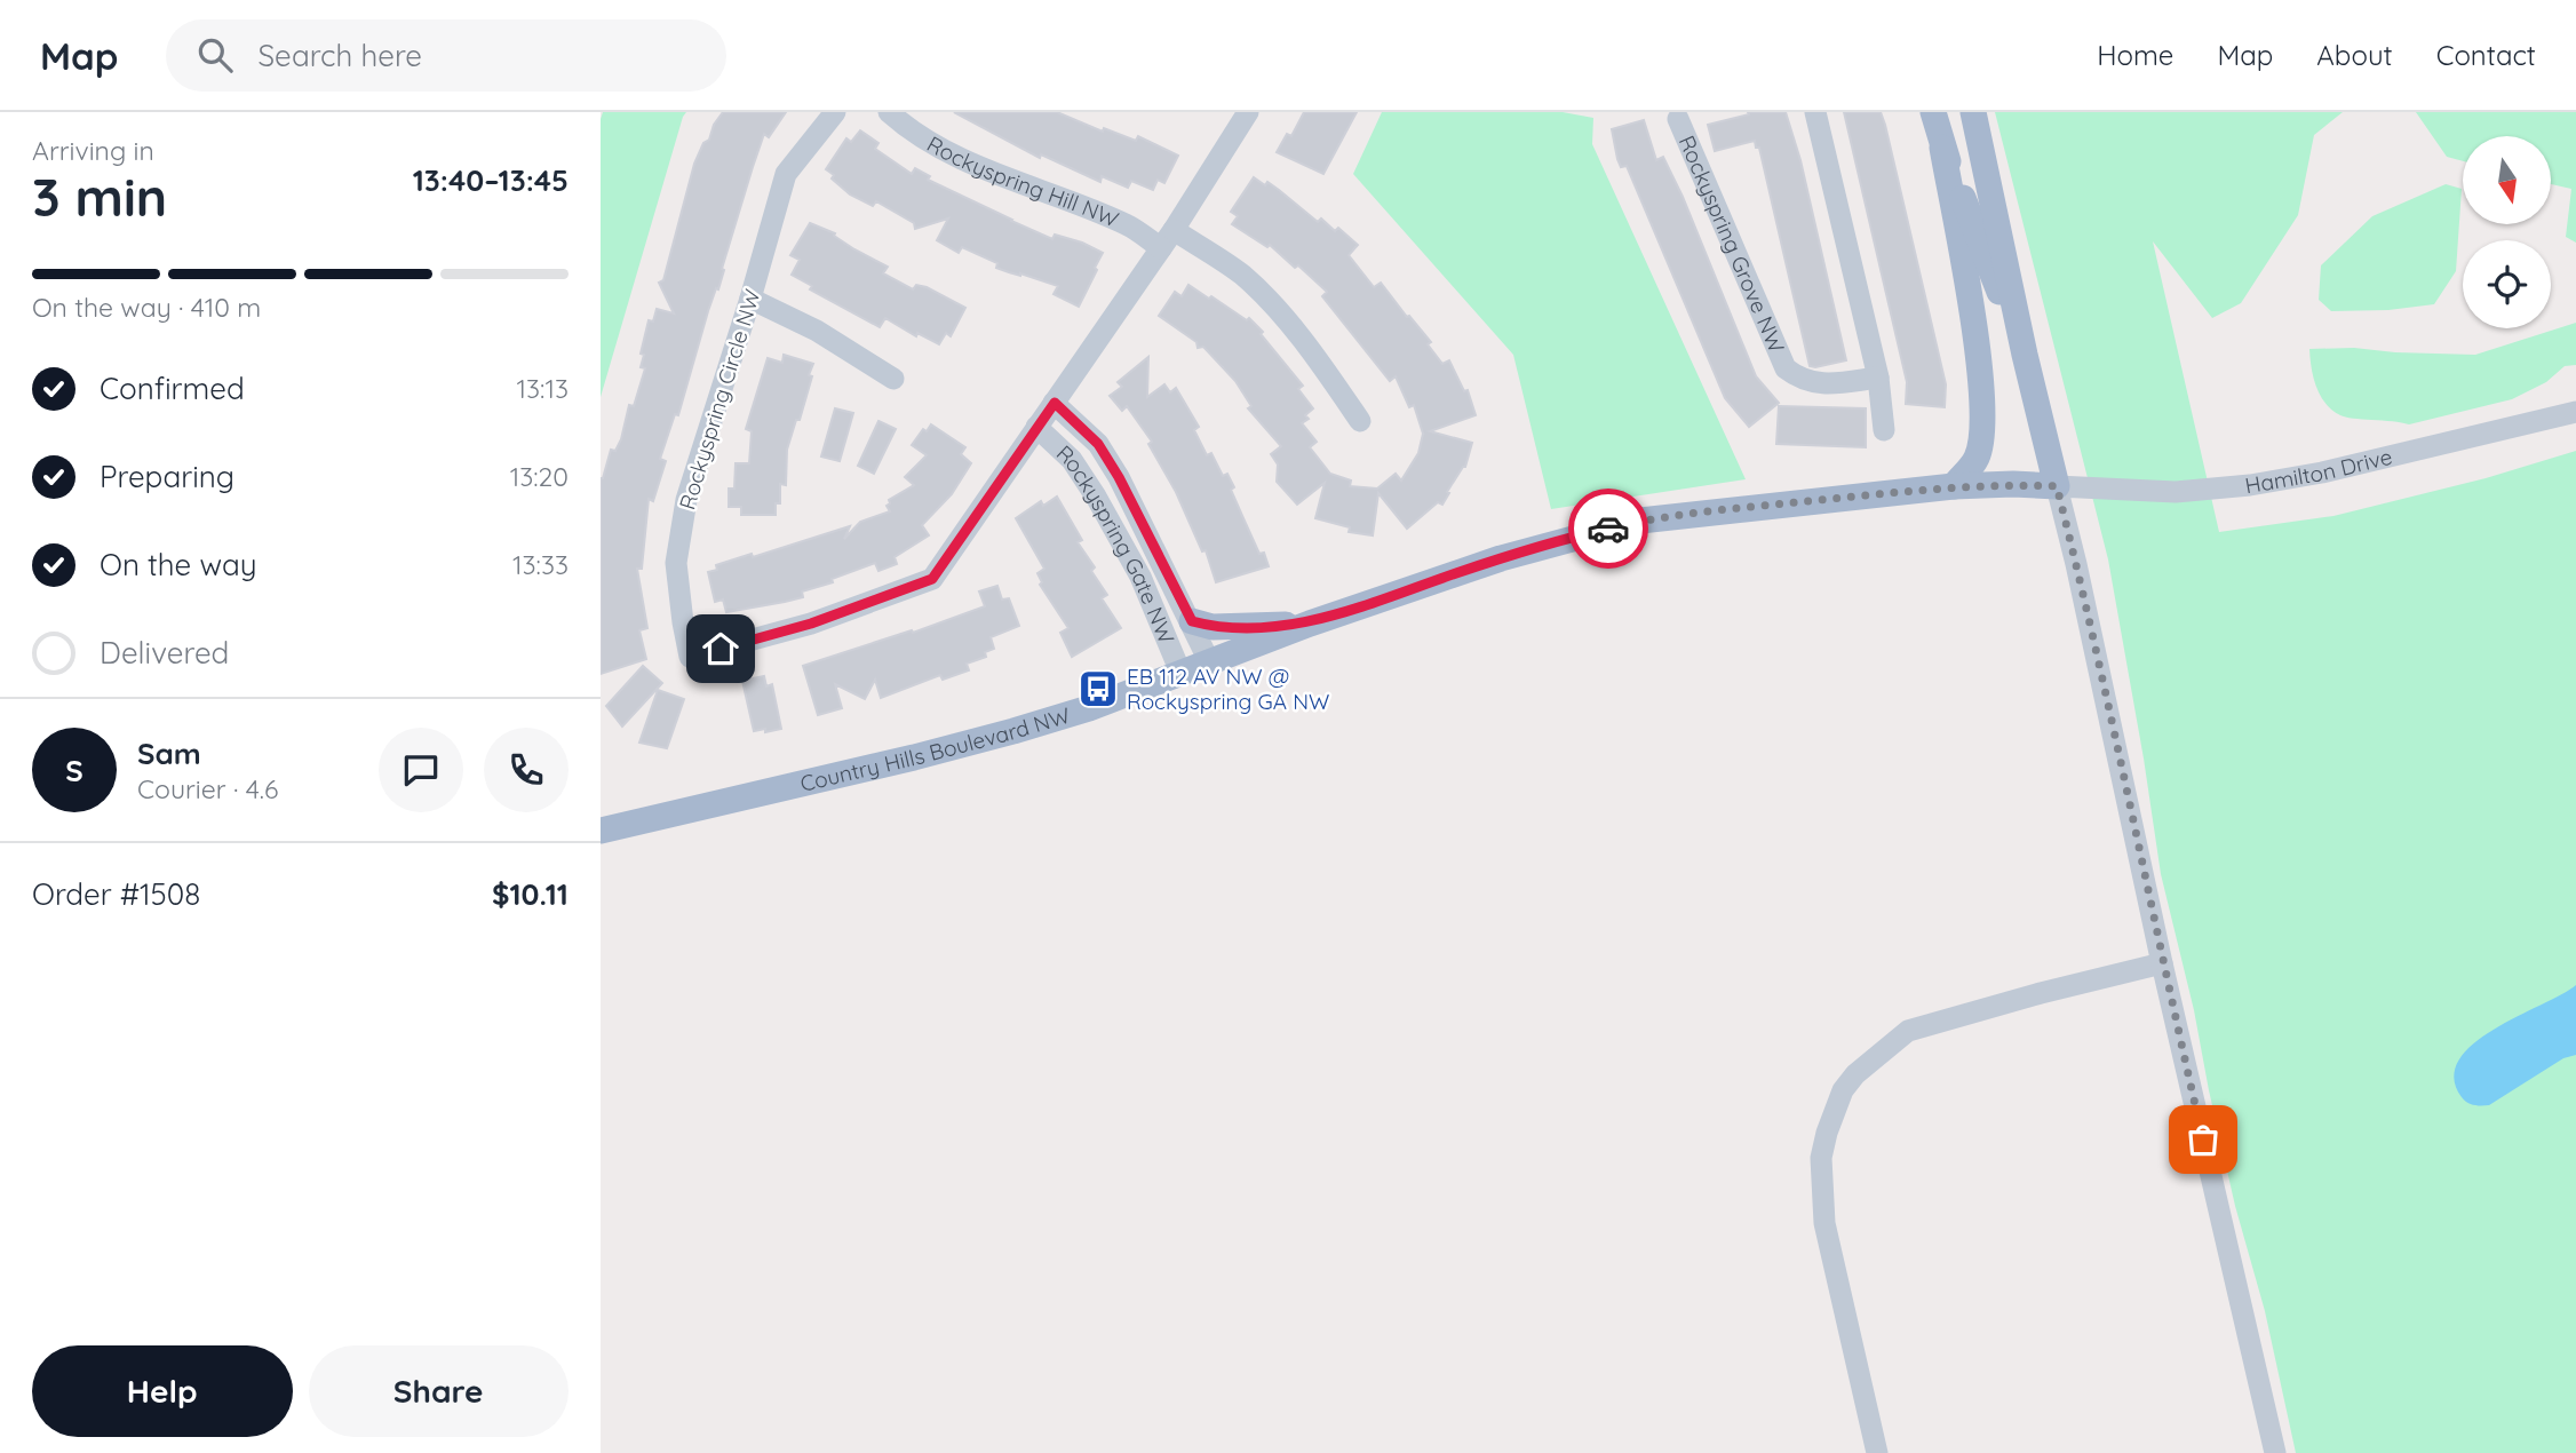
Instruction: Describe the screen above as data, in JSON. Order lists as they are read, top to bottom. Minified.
{"streets":{"main road":["Country Hills Boulevard NW"],"street":["Rockyspring Hill NW","Rockyspring Grove NW","Rockyspring Circle NW","Hamilton Drive","Rockyspring Gate NW"]},"crossings":[["Rockyspring Hill NW","Rockyspring Circle NW"],["Rockyspring Circle NW","Rockyspring Gate NW"],["Hamilton Drive","Country Hills Boulevard NW"],["Rockyspring Gate NW","Country Hills Boulevard NW"]],"places":{"bus stop":["EB 112 AV NW @ Rockyspring GA NW"]},"north":"bottom","page":{"header":"Map","search":"Search here","nav":["Home","Map","About","Contact"],"heading":["3 min","Arriving in","13:40–13:45"],"panel":["Sam","Courier · 4.6","Order #1508","$10.11"],"bar":"On the way · 410 m","list":[["Confirmed","13:13"],["Preparing","13:20"],["On the way","13:33"],"Delivered"],"round":"S","buttons":["Help","Share"]}}
